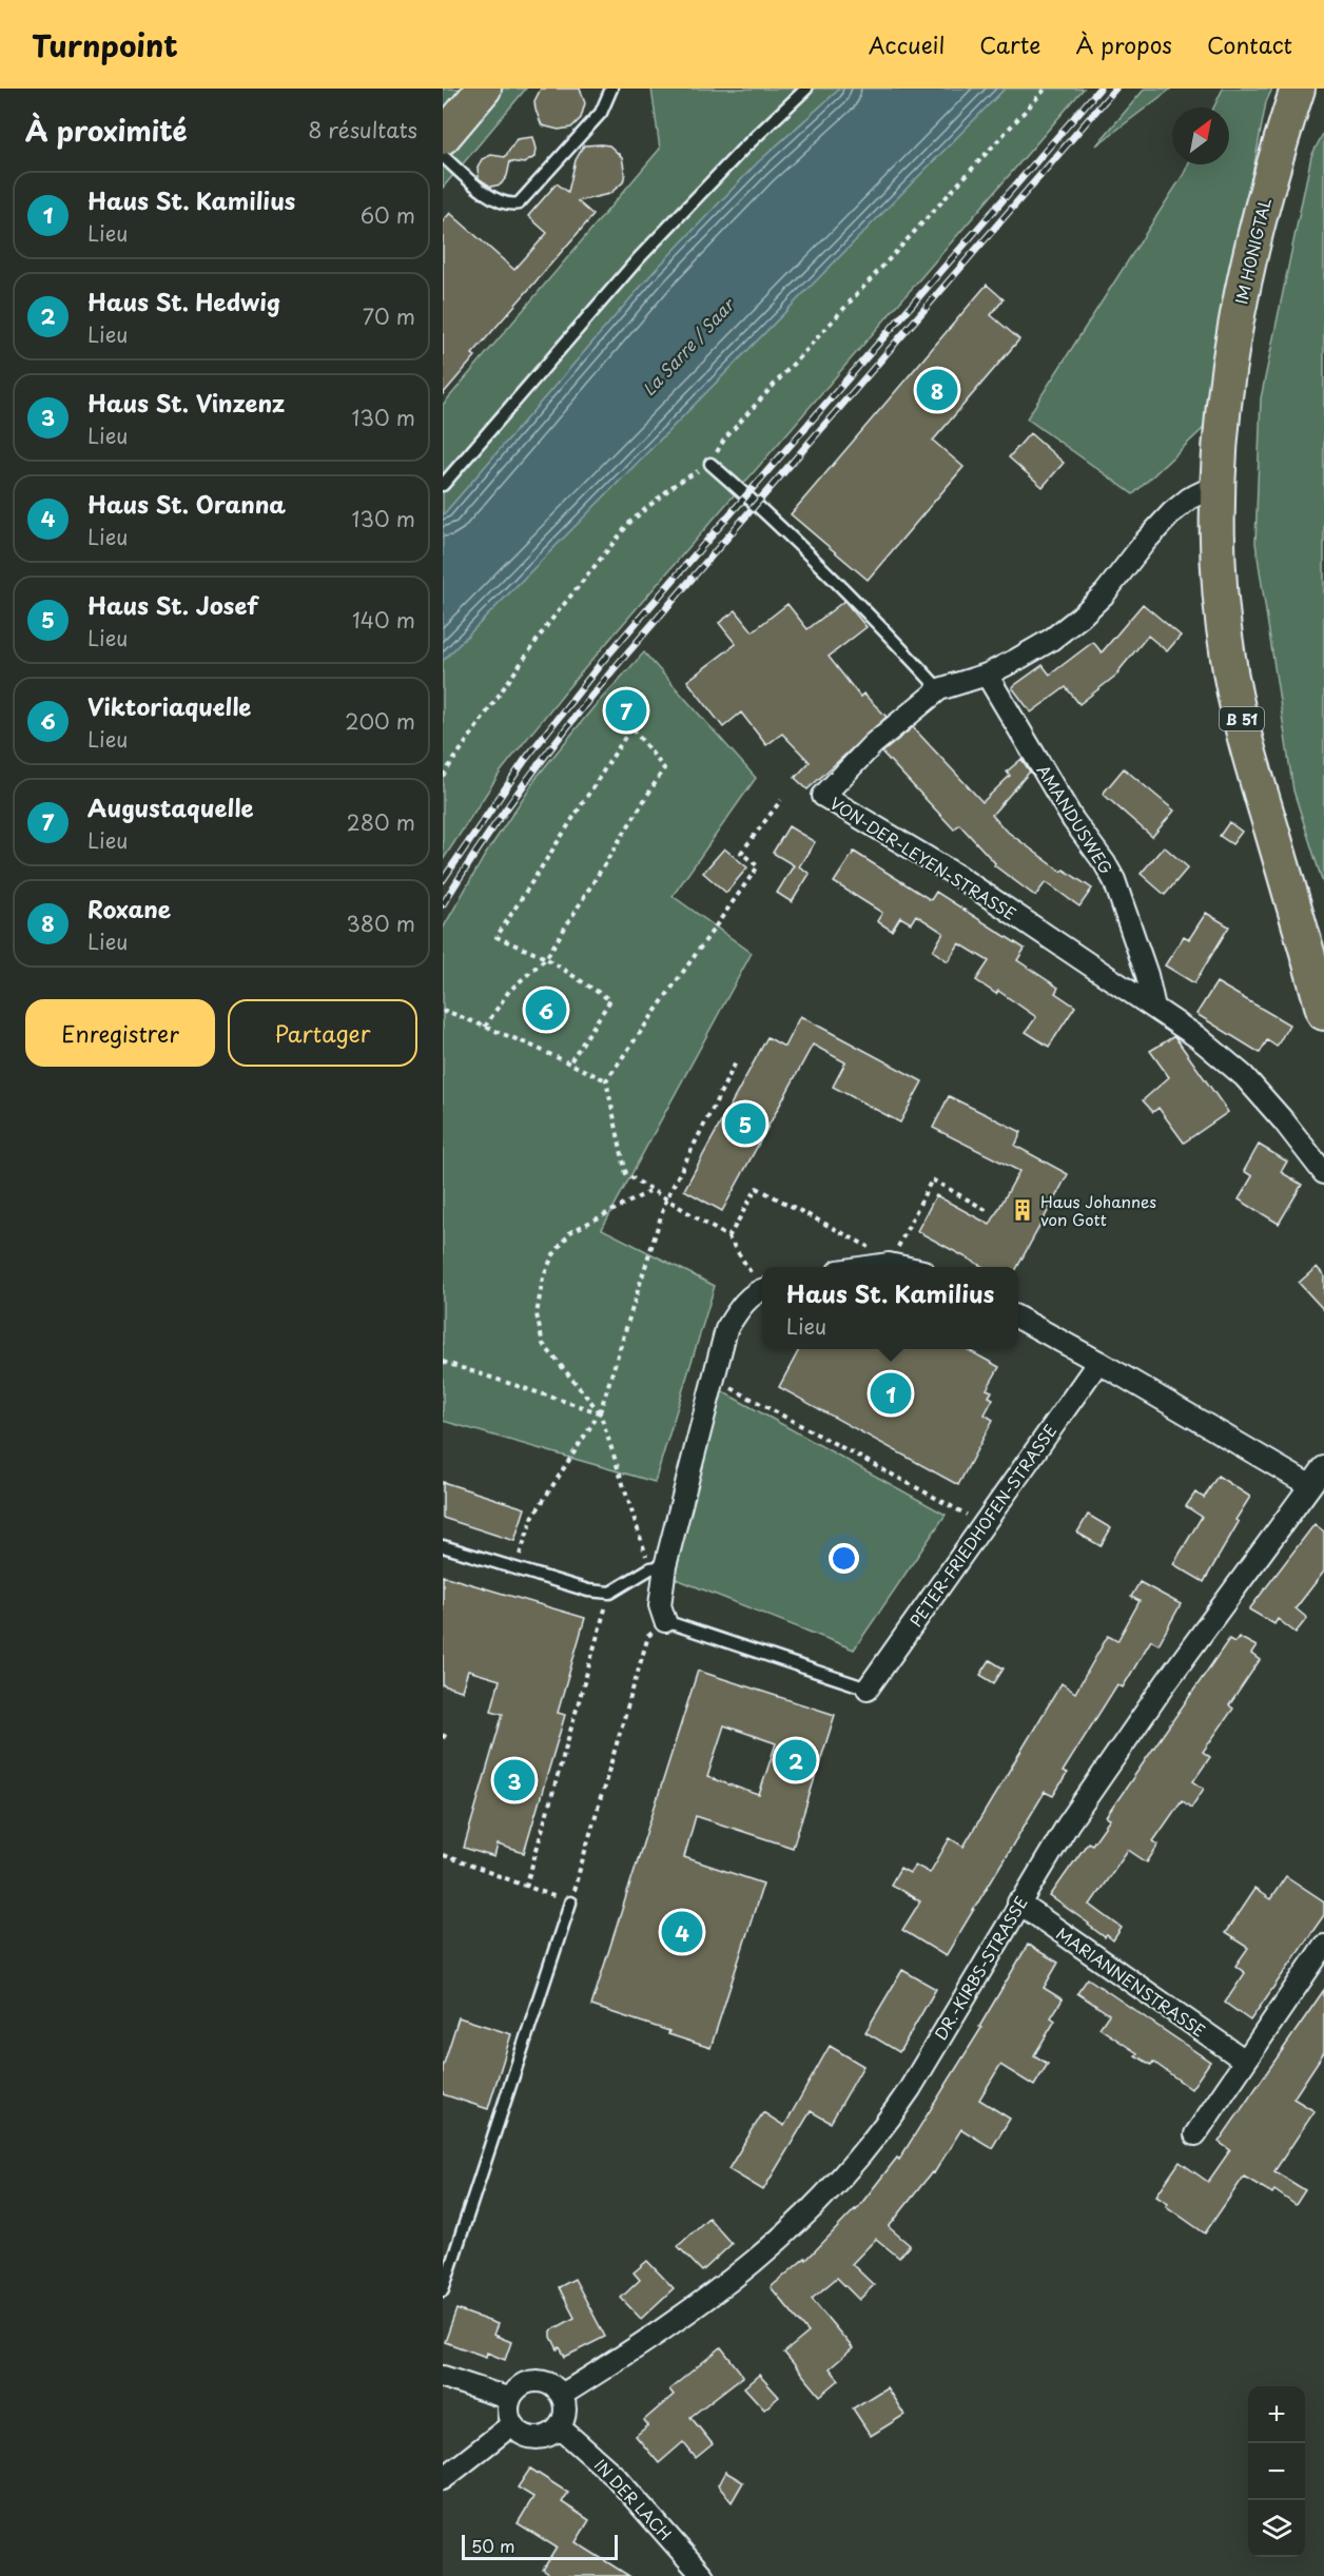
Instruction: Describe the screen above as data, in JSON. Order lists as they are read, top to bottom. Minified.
{"streets":{"main road":["IM HONIGTAL","B 51"],"street":["AMANDUSWEG","VON-DER-LEYEN-STRASSE","PETER-FRIEDHOFEN-STRASSE","DR.-KIRBS-STRASSE","MARIANNENSTRASSE","IN DER LACH"]},"crossings":[["IM HONIGTAL","B 51"],["IM HONIGTAL","VON-DER-LEYEN-STRASSE"],["B 51","VON-DER-LEYEN-STRASSE"],["AMANDUSWEG","VON-DER-LEYEN-STRASSE"],["DR.-KIRBS-STRASSE","MARIANNENSTRASSE"],["DR.-KIRBS-STRASSE","IN DER LACH"]],"water":["La Sarre / Saar"],"places":{"building":["Haus Johannes von Gott"]},"scale_bar":"50 m","north":"top right","page":{"header":"Turnpoint","nav":["Accueil","Carte","À propos","Contact"],"heading":["À proximité","8 résultats"],"list":[{"mark":"1","name":"Haus St. Kamilius","note":"Lieu","value":"60 m"},{"mark":"2","name":"Haus St. Hedwig","note":"Lieu","value":"70 m"},{"mark":"3","name":"Haus St. Vinzenz","note":"Lieu","value":"130 m"},{"mark":"4","name":"Haus St. Oranna","note":"Lieu","value":"130 m"},{"mark":"5","name":"Haus St. Josef","note":"Lieu","value":"140 m"},{"mark":"6","name":"Viktoriaquelle","note":"Lieu","value":"200 m"},{"mark":"7","name":"Augustaquelle","note":"Lieu","value":"280 m"},{"mark":"8","name":"Roxane","note":"Lieu","value":"380 m"}],"pins":["8","7","6","5","1","2","3","4"],"buttons":["Enregistrer","Partager"],"popup":["Haus St. Kamilius","Lieu"],"map_buttons":["+","−"],"scale":"50 m"}}
